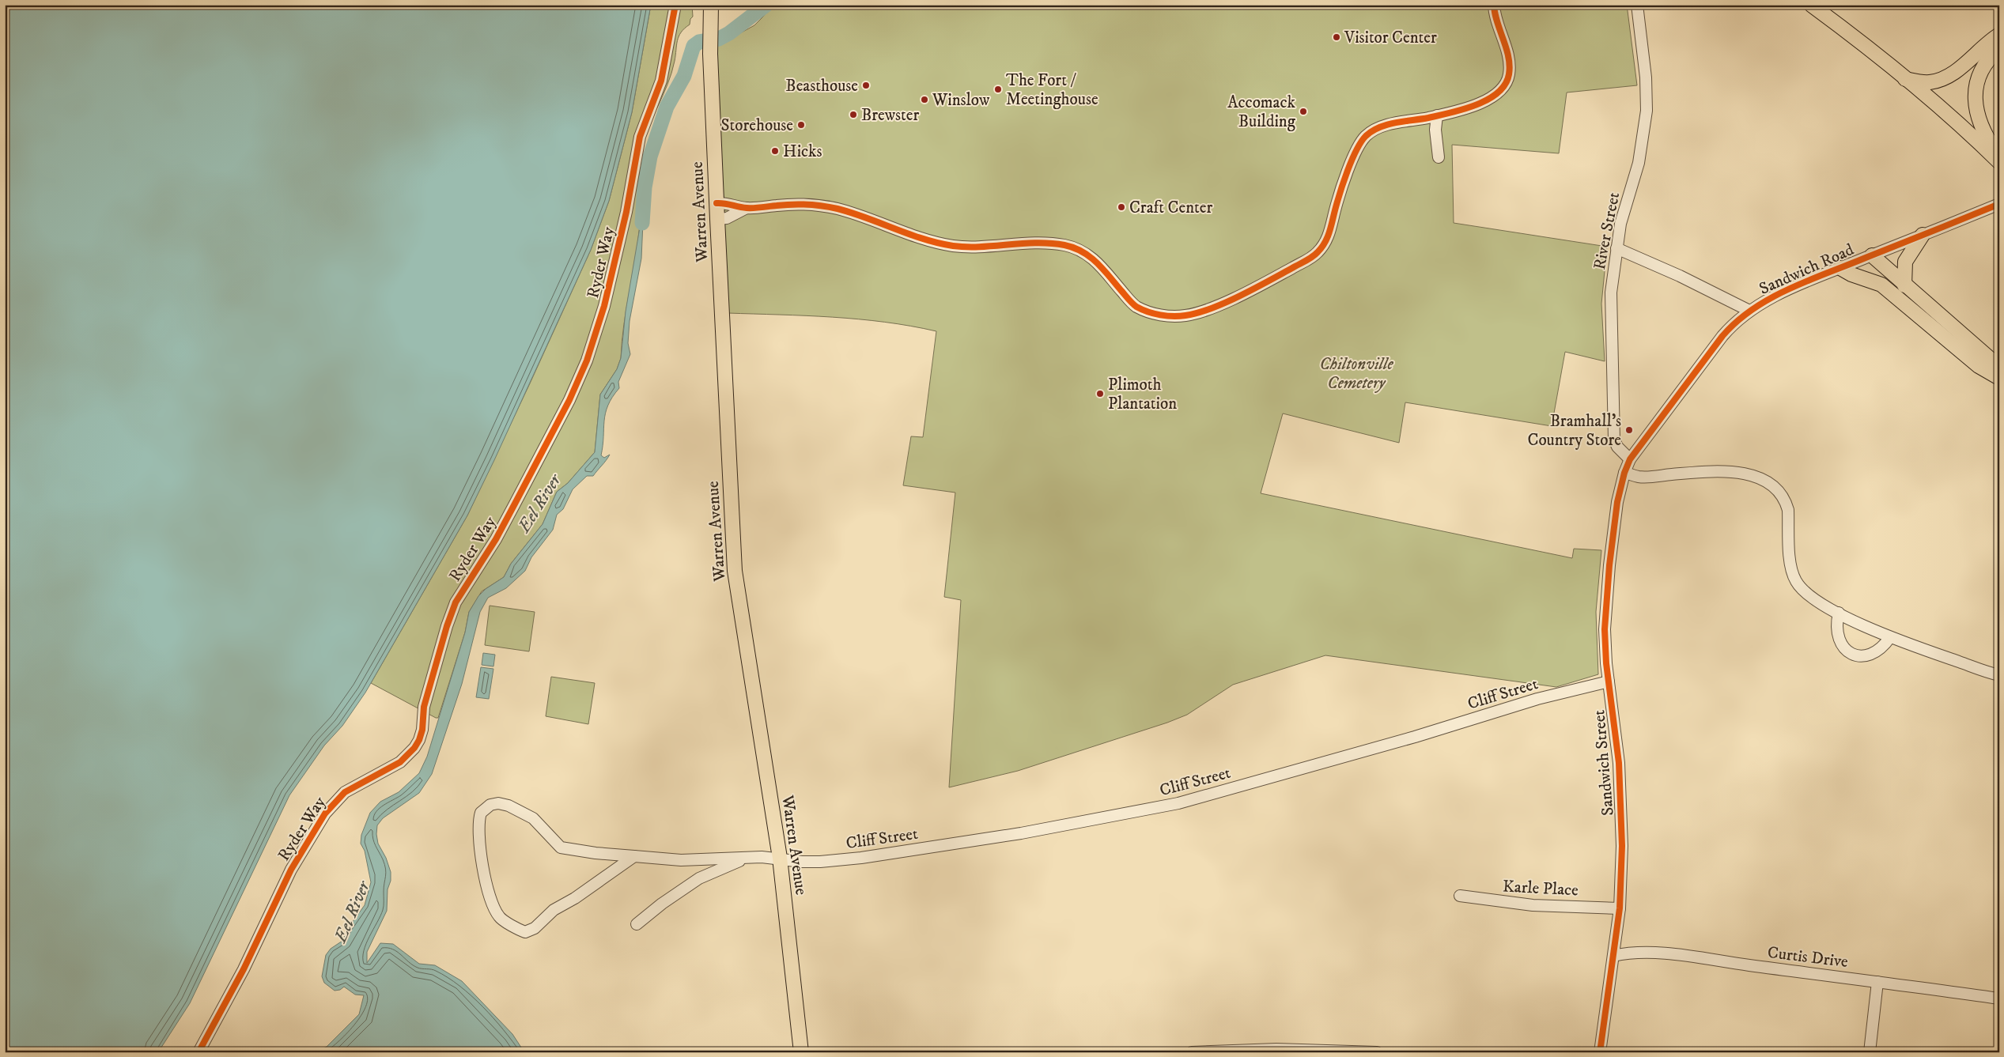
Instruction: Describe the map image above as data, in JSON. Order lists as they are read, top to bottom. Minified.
{"streets":{"main road":["Warren Avenue"],"street":["River Street","Ryder Way","Sandwich Road","Cliff Street","Sandwich Street","Karle Place","Curtis Drive"]},"crossings":[["Warren Avenue","Cliff Street"],["River Street","Sandwich Road"],["Sandwich Road","Sandwich Street"],["Cliff Street","Sandwich Street"],["Sandwich Street","Karle Place"],["Sandwich Street","Curtis Drive"]],"water":["Eel River"],"parks":["Chiltonville Cemetery"],"places":["Visitor Center","Beasthouse","The Fort / Meetinghouse","Winslow","Accomack Building","Brewster","Storehouse","Hicks","Craft Center","Plimoth Plantation","Bramhall’s Country Store"]}
